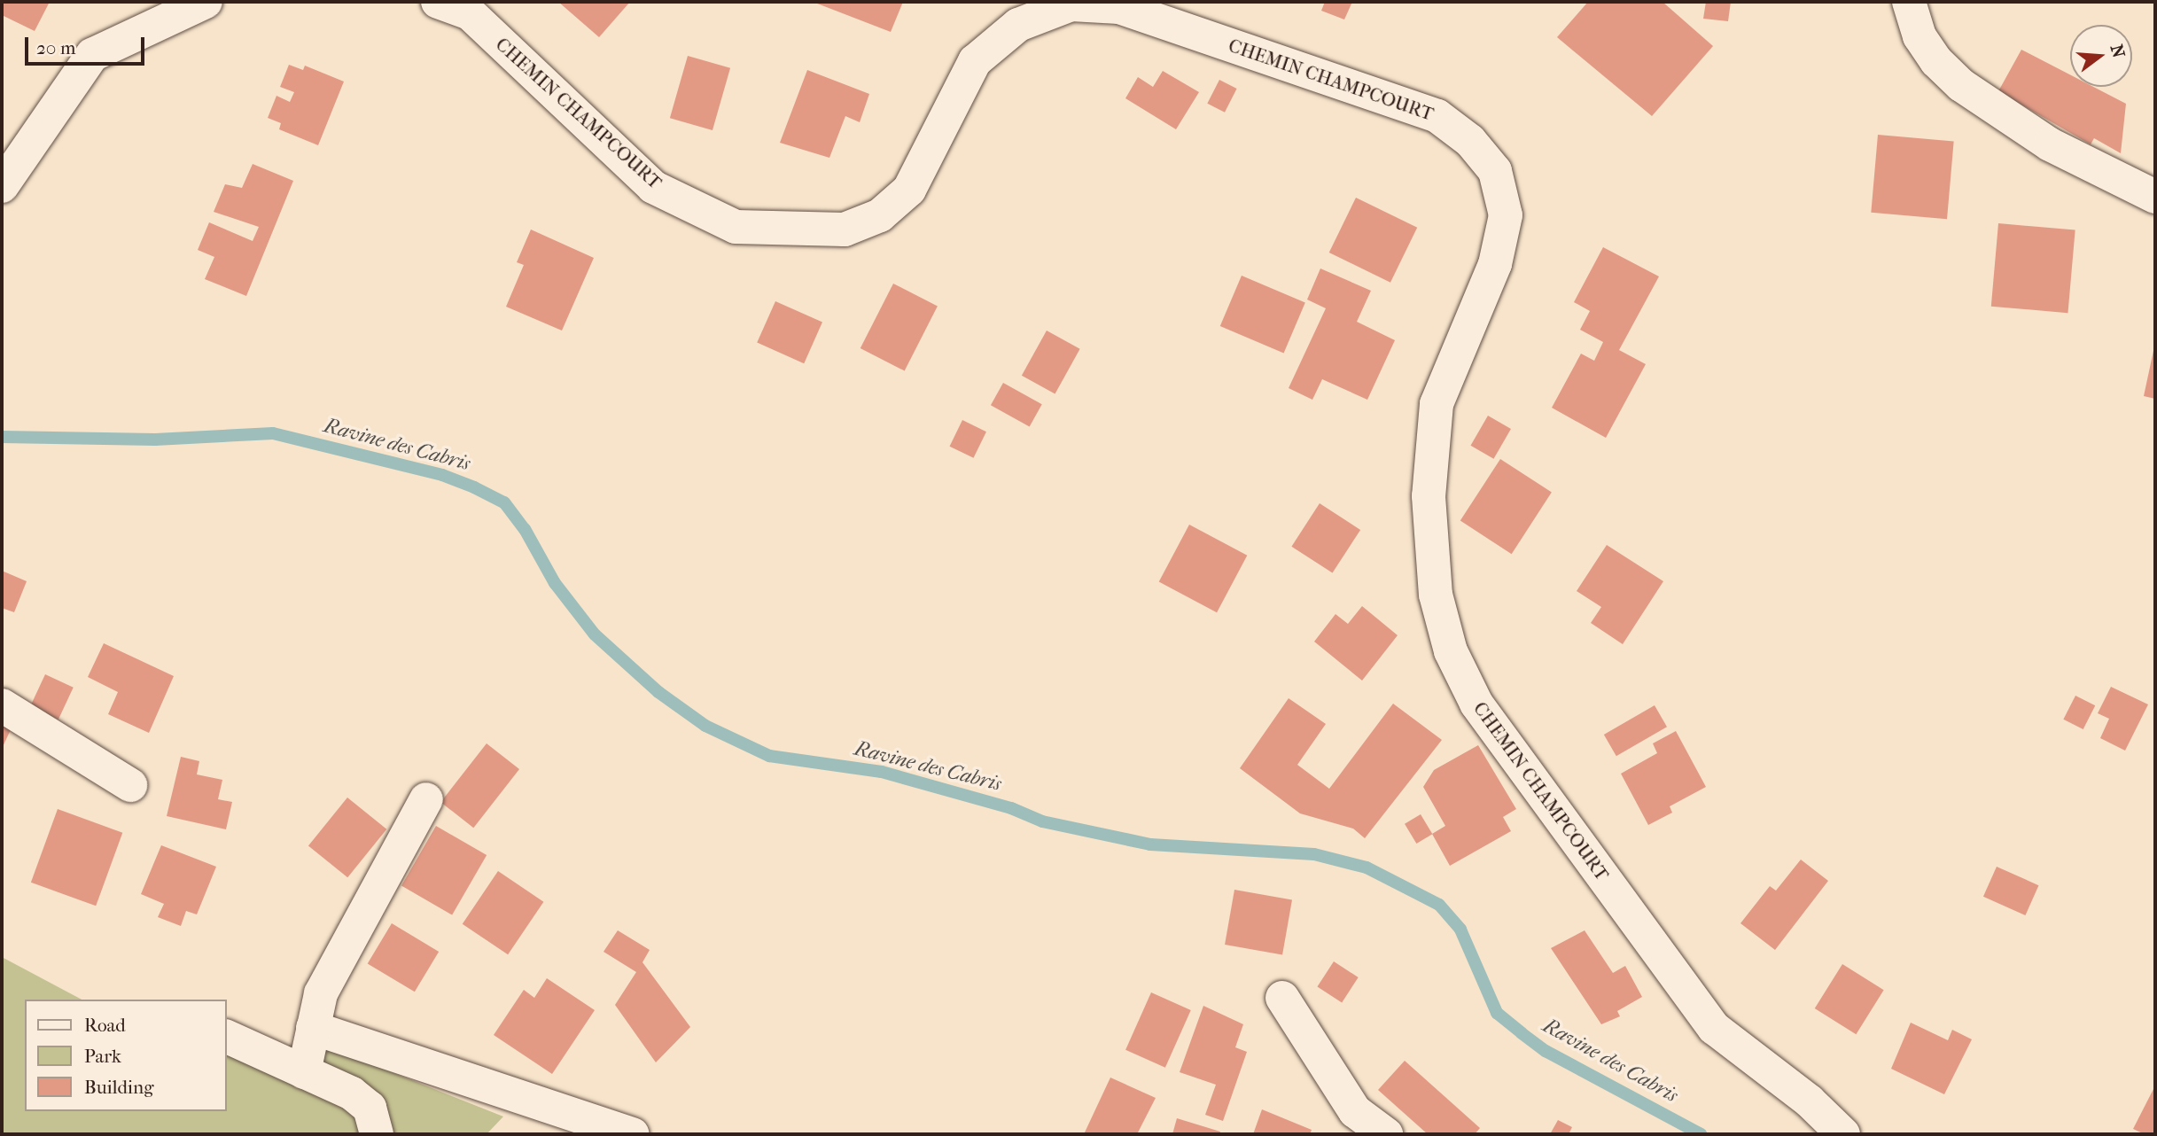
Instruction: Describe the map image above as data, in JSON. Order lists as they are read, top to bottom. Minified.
{"streets":{"street":["CHEMIN CHAMPCOURT"]},"water":["Ravine des Cabris"],"legend":["Road","Park","Building"],"scale_bar":"20 m","north":"right"}
